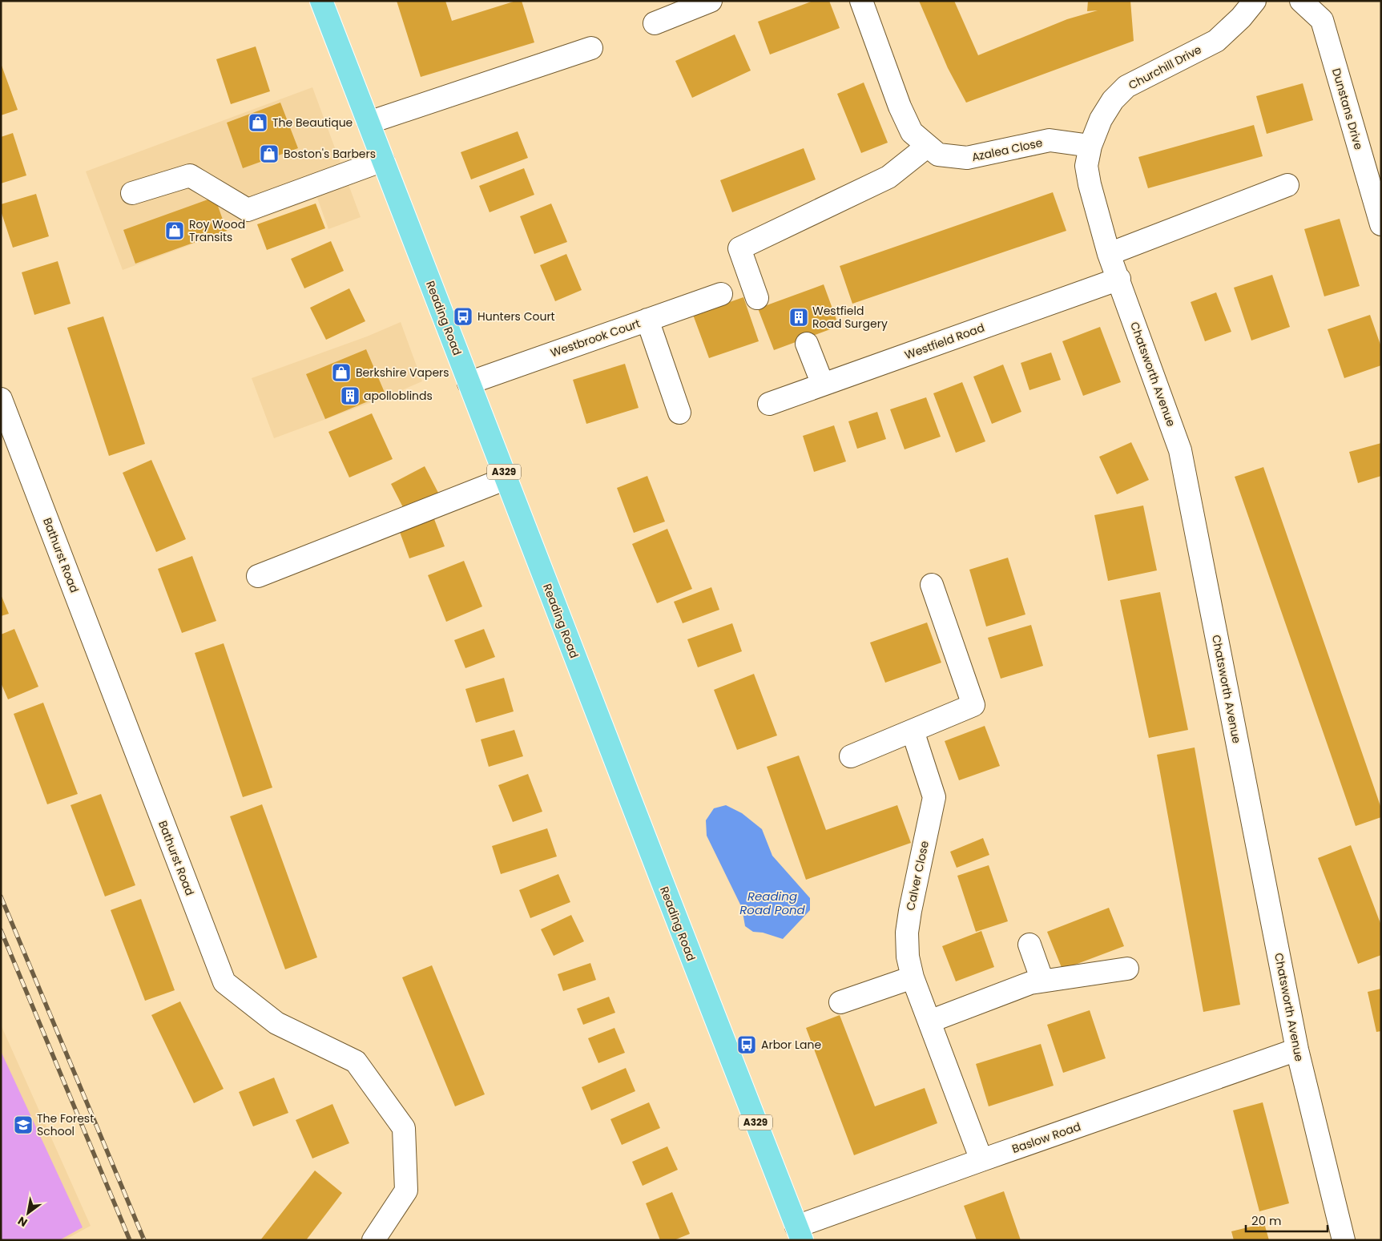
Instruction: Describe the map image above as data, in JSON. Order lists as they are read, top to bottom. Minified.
{"streets":{"main road":["Reading Road","A329"],"street":["Churchill Drive","Dunstans Drive","Azalea Close","Westbrook Court","Westfield Road","Chatsworth Avenue","Bathurst Road","Calver Close","Baslow Road"]},"crossings":[["Churchill Drive","Azalea Close"],["Churchill Drive","Chatsworth Avenue"],["Azalea Close","Chatsworth Avenue"],["Reading Road","Westbrook Court"],["Reading Road","Baslow Road"],["Westfield Road","Chatsworth Avenue"],["Chatsworth Avenue","Baslow Road"],["Calver Close","Baslow Road"]],"water":["Reading Road Pond"],"places":{"shop":["The Beautique","Boston's Barbers","Roy Wood Transits","Berkshire Vapers"],"bus stop":["Hunters Court","Arbor Lane"],"building":["Westfield Road Surgery","apolloblinds"],"school or university":["The Forest School"]},"scale_bar":"20 m","north":"bottom left"}
